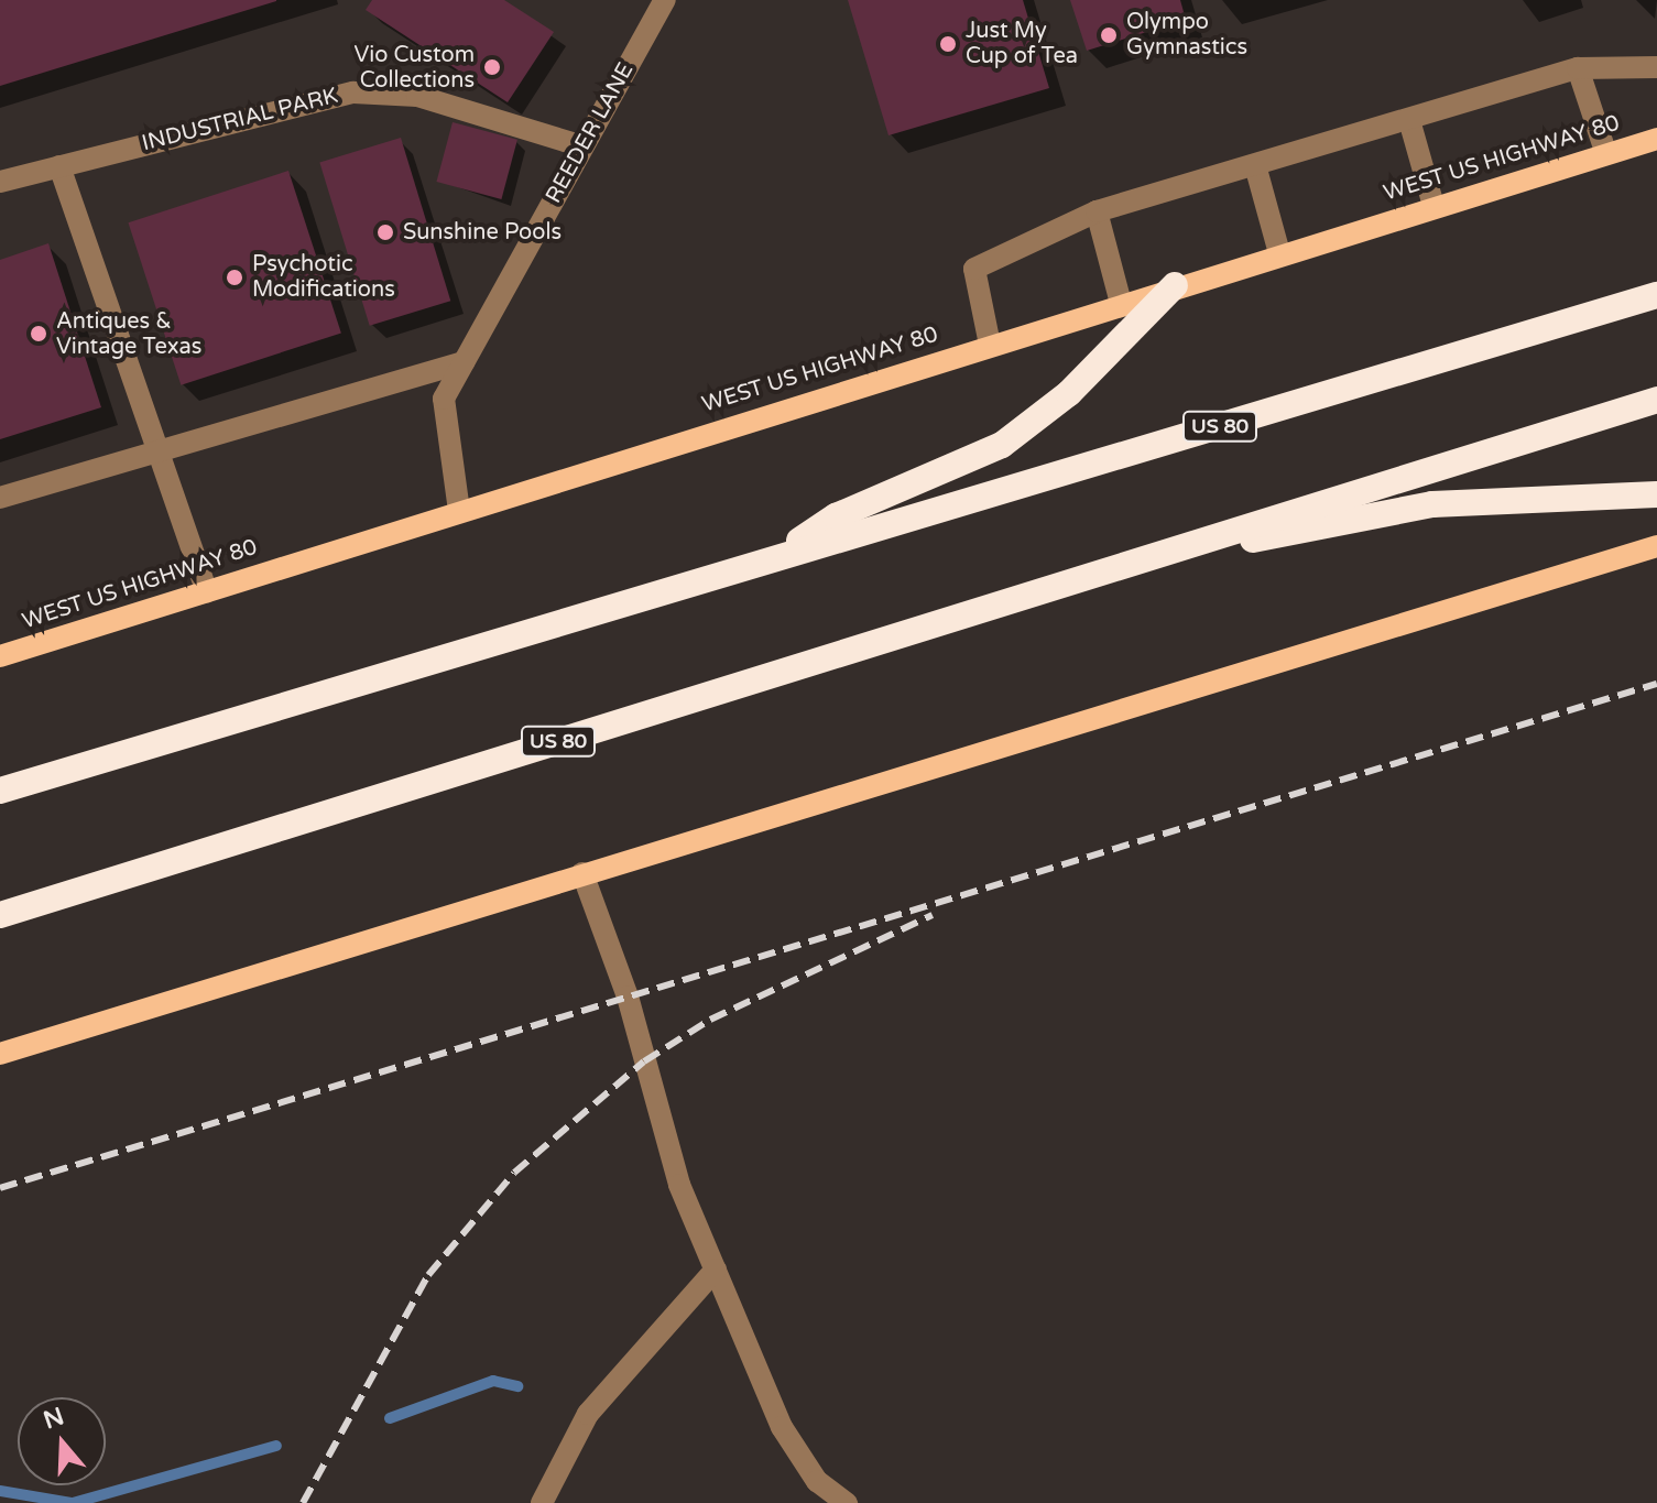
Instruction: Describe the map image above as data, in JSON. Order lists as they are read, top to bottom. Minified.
{"streets":{"highway":["US 80"],"main road":["WEST US HIGHWAY 80"],"street":["INDUSTRIAL PARK","REEDER LANE"]},"crossings":[["INDUSTRIAL PARK","REEDER LANE"],["REEDER LANE","WEST US HIGHWAY 80"]],"places":["Olympo Gymnastics","Just My Cup of Tea","Vio Custom Collections","Sunshine Pools","Psychotic Modifications","Antiques & Vintage Texas"],"north":"top"}
